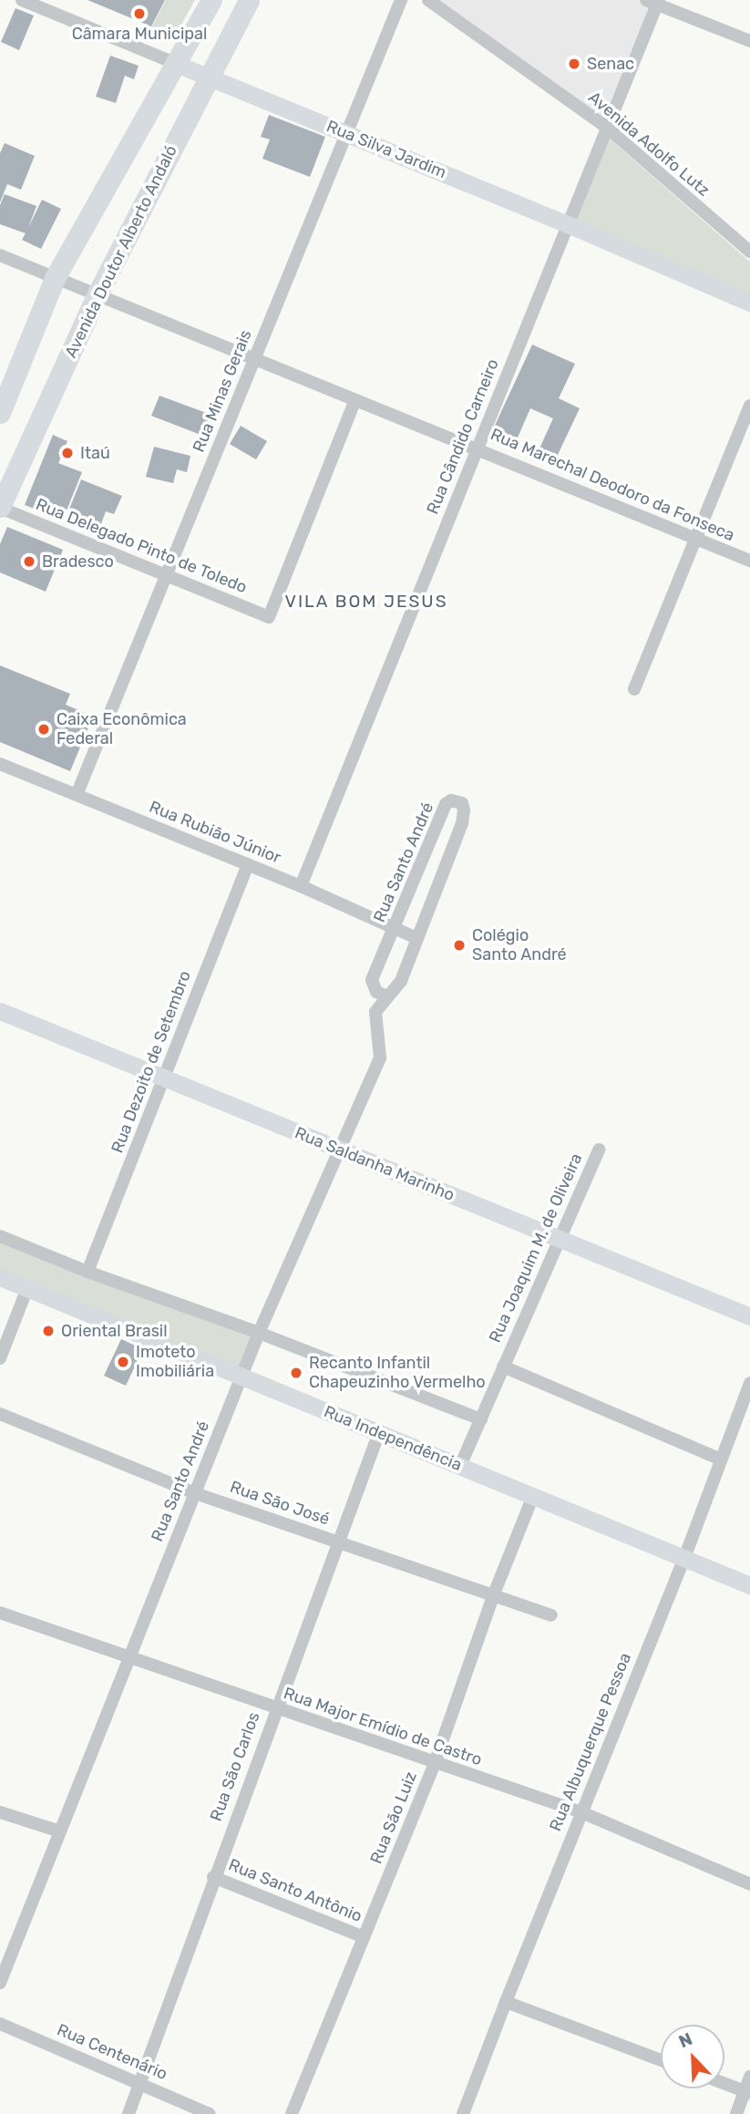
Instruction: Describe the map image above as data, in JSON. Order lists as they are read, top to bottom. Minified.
{"streets":{"main road":["Avenida Doutor Alberto Andaló"],"street":["Avenida Adolfo Lutz","Rua Silva Jardim","Rua Minas Gerais","Rua Cândido Carneiro","Rua Marechal Deodoro da Fonseca","Rua Delegado Pinto de Toledo","Rua Rubião Júnior","Rua Santo André","Rua Dezoito de Setembro","Rua Saldanha Marinho","Rua Joaquim M. de Oliveira","Rua Independência","Rua São José","Rua Major Emídio de Castro","Rua Albuquerque Pessoa","Rua São Carlos","Rua São Luiz","Rua Santo Antônio","Rua Centenário"]},"crossings":[["Avenida Adolfo Lutz","Rua Cândido Carneiro"],["Rua Silva Jardim","Avenida Doutor Alberto Andaló"],["Rua Silva Jardim","Rua Minas Gerais"],["Rua Silva Jardim","Rua Cândido Carneiro"],["Avenida Doutor Alberto Andaló","Rua Marechal Deodoro da Fonseca"],["Avenida Doutor Alberto Andaló","Rua Delegado Pinto de Toledo"],["Rua Minas Gerais","Rua Marechal Deodoro da Fonseca"],["Rua Minas Gerais","Rua Delegado Pinto de Toledo"],["Rua Minas Gerais","Rua Rubião Júnior"],["Rua Cândido Carneiro","Rua Marechal Deodoro da Fonseca"],["Rua Cândido Carneiro","Rua Rubião Júnior"],["Rua Marechal Deodoro da Fonseca","Rua Delegado Pinto de Toledo"],["Rua Rubião Júnior","Rua Santo André"],["Rua Rubião Júnior","Rua Dezoito de Setembro"],["Rua Santo André","Rua Saldanha Marinho"],["Rua Santo André","Rua Independência"],["Rua Santo André","Rua São José"],["Rua Santo André","Rua Major Emídio de Castro"],["Rua Dezoito de Setembro","Rua Saldanha Marinho"],["Rua Saldanha Marinho","Rua Joaquim M. de Oliveira"],["Rua Joaquim M. de Oliveira","Rua Independência"],["Rua Independência","Rua Albuquerque Pessoa"],["Rua Independência","Rua São Carlos"],["Rua Independência","Rua São Luiz"],["Rua São José","Rua São Carlos"],["Rua São José","Rua São Luiz"],["Rua Major Emídio de Castro","Rua Albuquerque Pessoa"],["Rua Major Emídio de Castro","Rua São Carlos"],["Rua Major Emídio de Castro","Rua São Luiz"],["Rua São Carlos","Rua Santo Antônio"],["Rua São Carlos","Rua Centenário"],["Rua São Luiz","Rua Santo Antônio"]],"districts":["VILA BOM JESUS"],"places":["Câmara Municipal","Senac","Itaú","Bradesco","Caixa Econômica Federal","Colégio Santo André","Oriental Brasil","Imoteto Imobiliária","Recanto Infantil Chapeuzinho Vermelho"],"north":"top left"}
